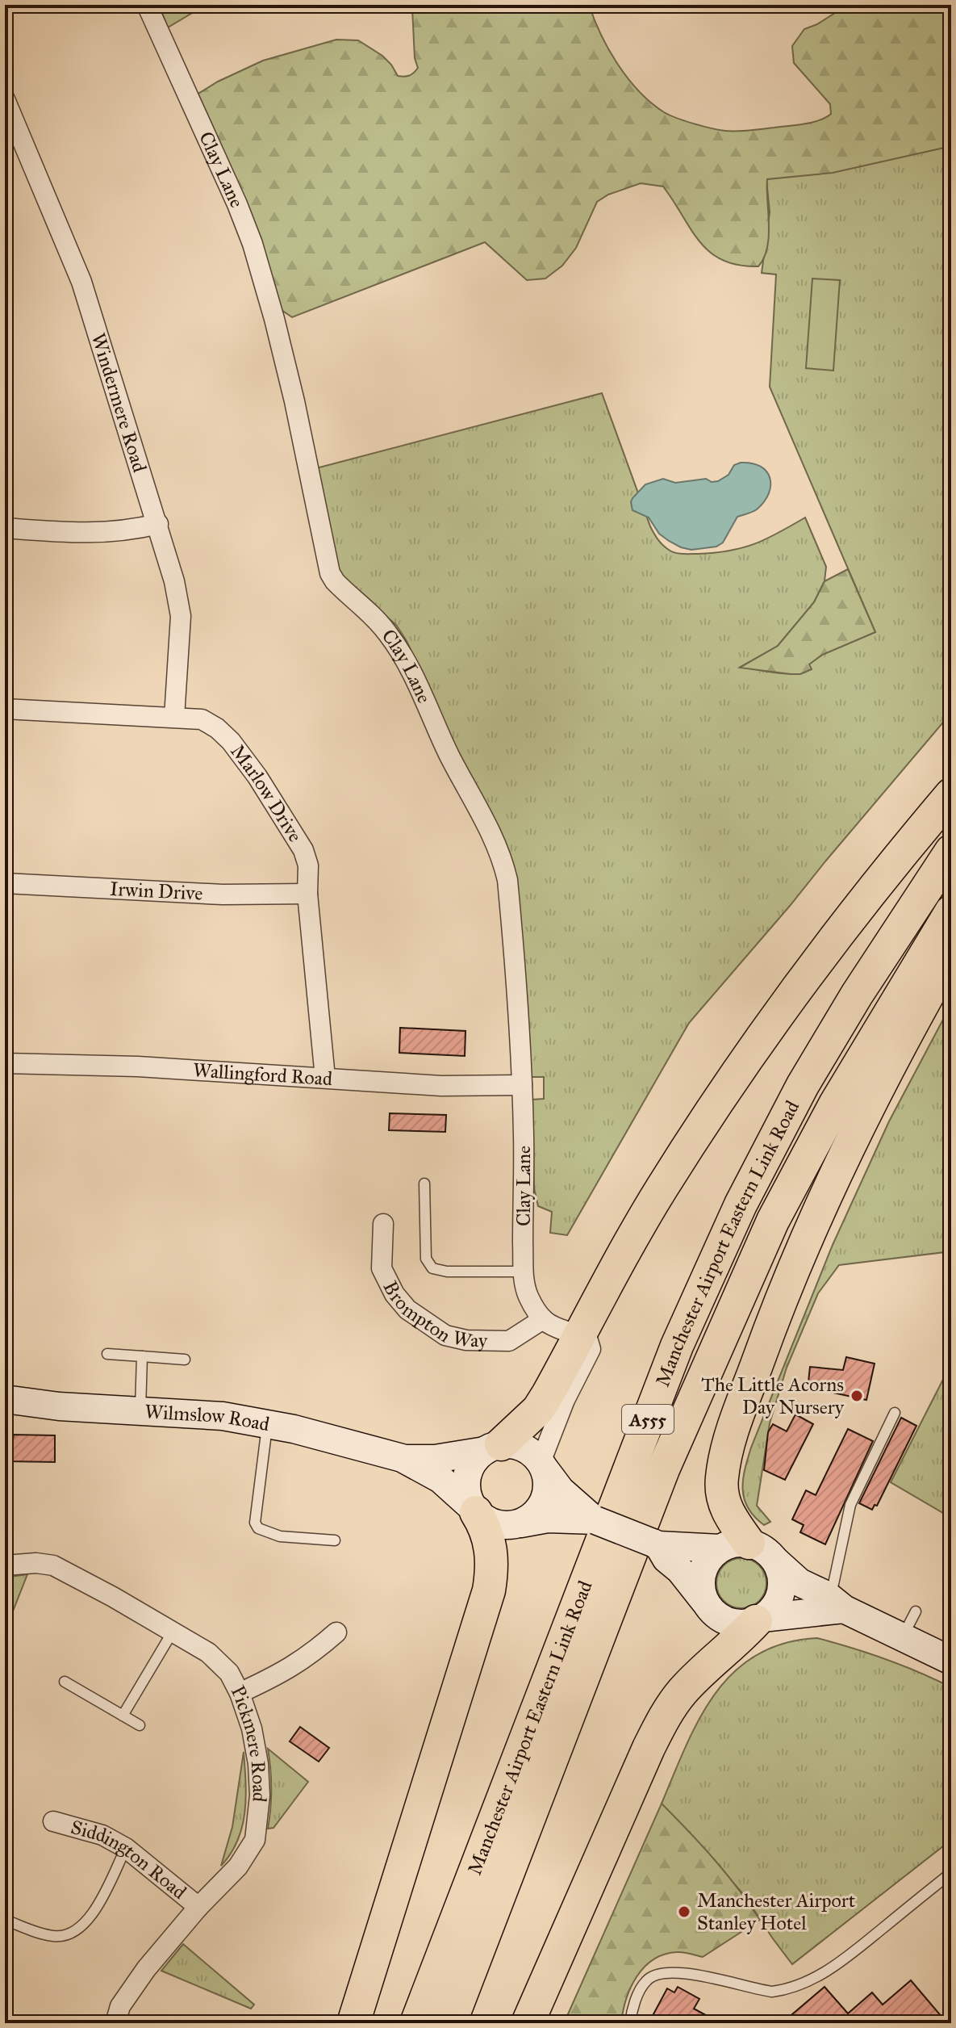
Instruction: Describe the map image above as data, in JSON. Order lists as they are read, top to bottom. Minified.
{"streets":{"highway":["Manchester Airport Eastern Link Road","A555"],"main road":["Wilmslow Road"],"street":["Clay Lane","Windermere Road","Marlow Drive","Irwin Drive","Wallingford Road","Brompton Way","Pickmere Road","Siddington Road"]},"crossings":[["Clay Lane","Wallingford Road"],["Clay Lane","Brompton Way"],["Windermere Road","Marlow Drive"],["Marlow Drive","Irwin Drive"],["Marlow Drive","Wallingford Road"],["Pickmere Road","Siddington Road"]],"places":["The Little Acorns Day Nursery","Manchester Airport Stanley Hotel"]}
